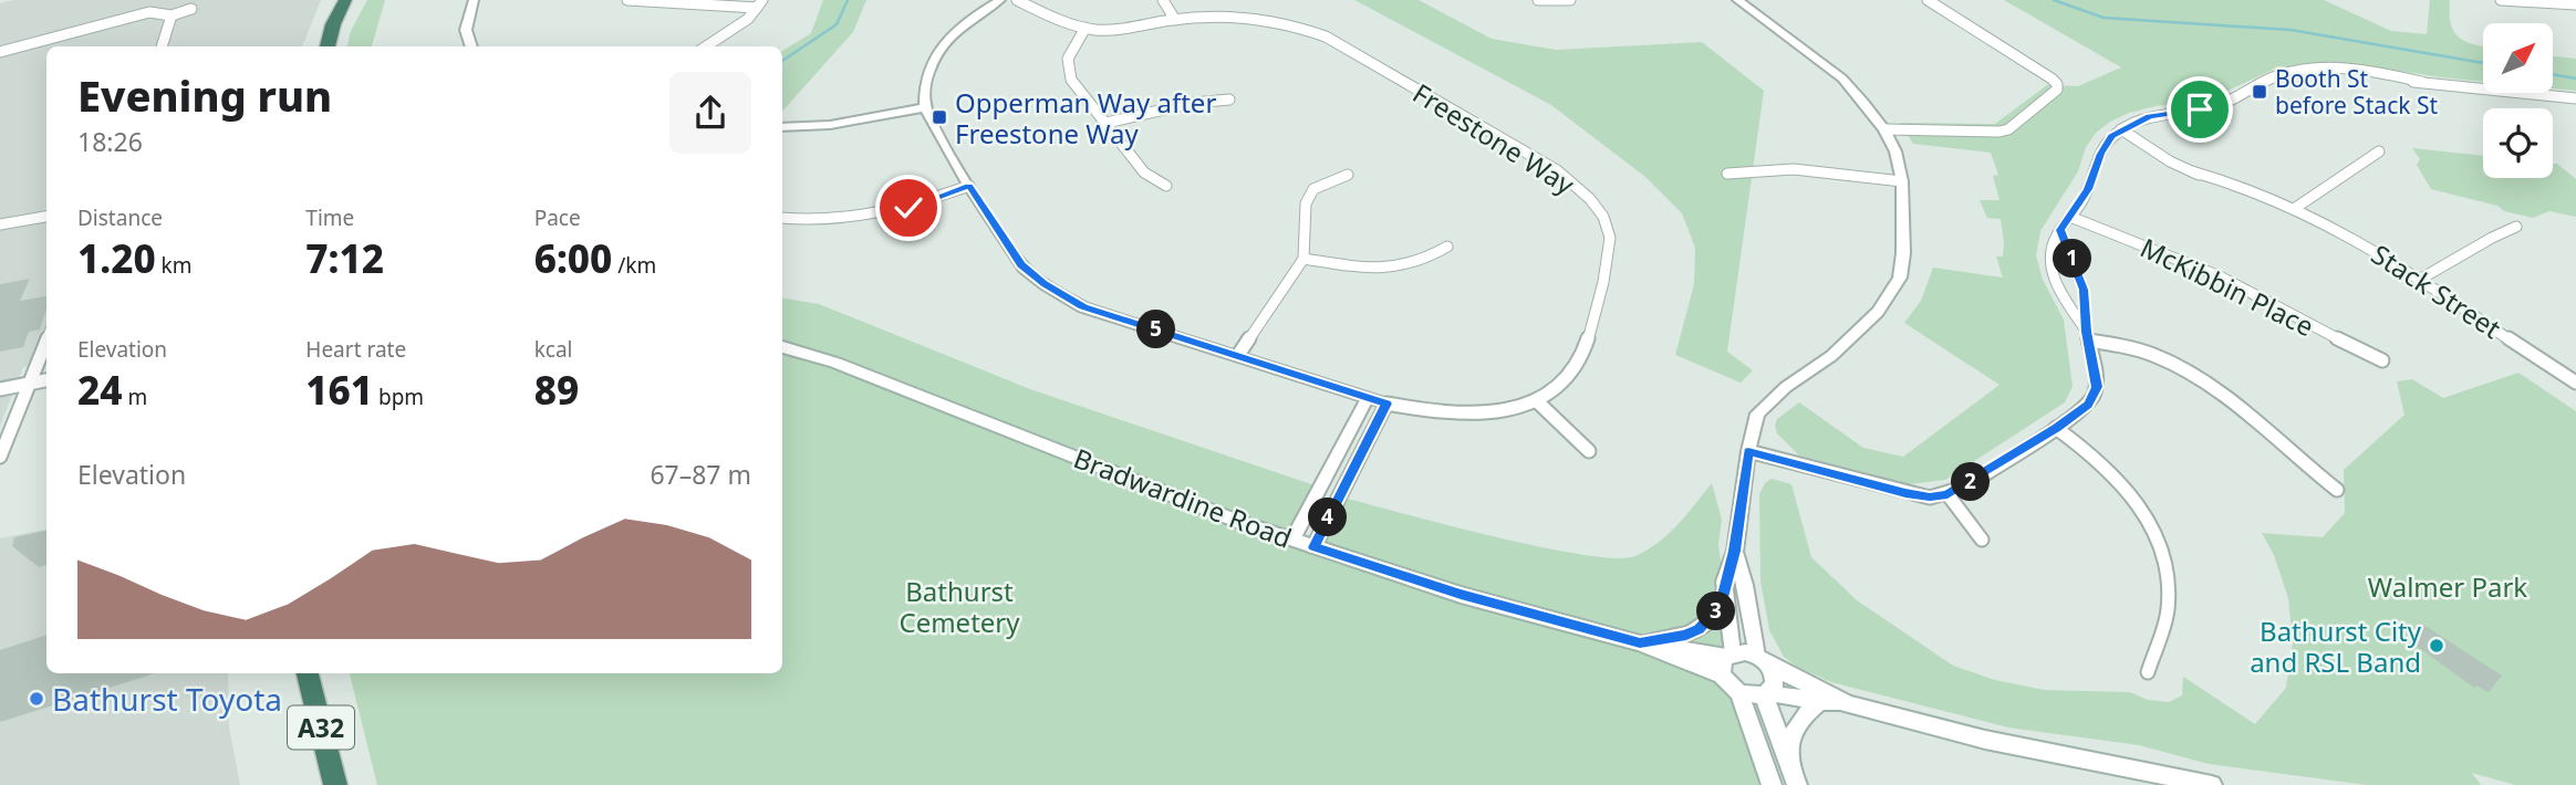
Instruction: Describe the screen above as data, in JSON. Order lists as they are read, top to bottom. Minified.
{"streets":{"highway":["A32"],"main road":["Bradwardine Road"],"street":["Freestone Way","McKibbin Place","Stack Street"]},"parks":["Walmer Park","Bathurst Cemetery"],"places":{"transit":["Booth St before Stack St","Opperman Way after Freestone Way"],"other":["Bathurst City and RSL Band","Bathurst Toyota"]},"north":"top right","page":{"heading":["Evening run","18:26"],"stats":[["Distance","1.20 km"],["Time","7:12"],["Pace","6:00 /km"],["Elevation","24 m"],["Heart rate","161 bpm"],["kcal","89"]],"pins":["1","5","2","4","3"],"chart":["Elevation","67–87 m"]}}
